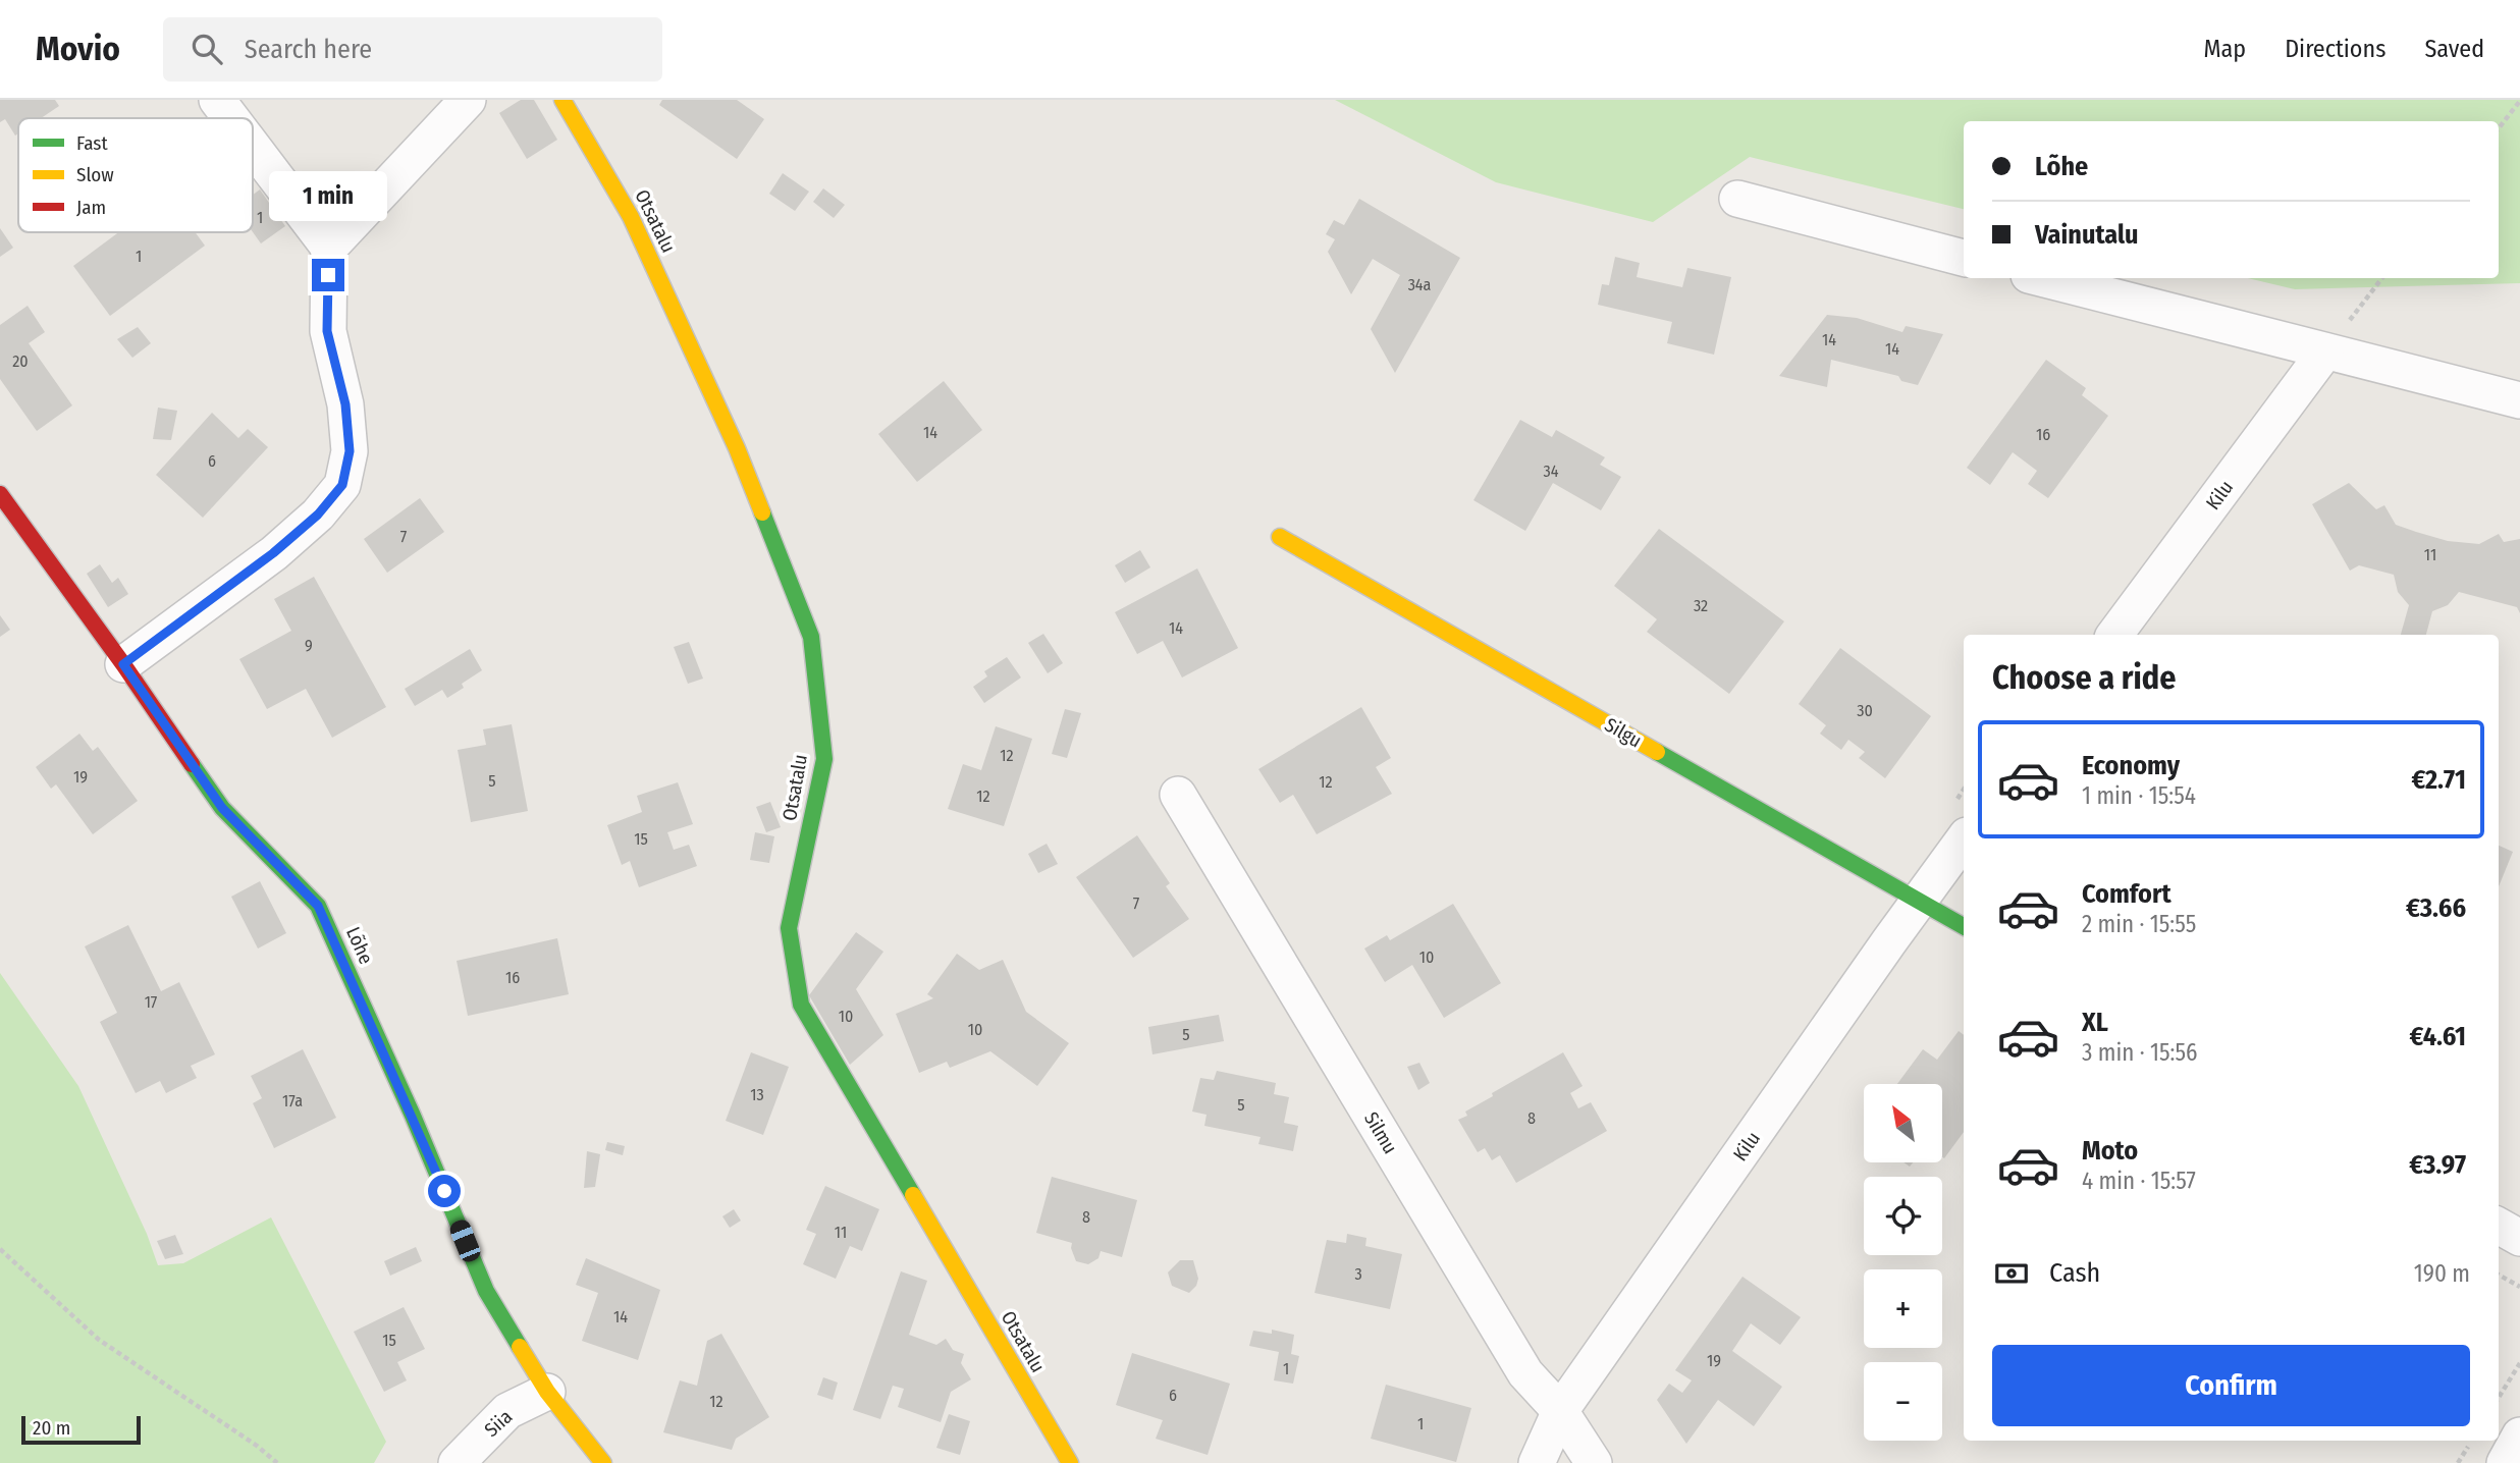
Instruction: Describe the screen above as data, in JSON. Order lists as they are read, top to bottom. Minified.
{"streets":{"street":["Otsatalu","Kilu","Silgu","Lõhe","Silmu","Siia"]},"crossings":[["Kilu","Silgu"],["Kilu","Silmu"],["Lõhe","Siia"]],"house_numbers":["1","1","34a","14","14","20","14","16","6","34","7","11","32","14","9","30","12","19","5","12","12","15","7","10","16","17","10","10","5","13","17a","5","8","8","11","3","14","15","19","1","6","12","1"],"legend":["Fast","Slow","Jam"],"scale_bar":"20 m","north":"top left","page":{"header":"Movio","search":"Search here","nav":["Map","Directions","Saved"],"banner":["Lõhe","Vainutalu"],"bubble":"1 min","heading":"Choose a ride","list":[{"name":"Economy","note":"1 min · 15:54","value":"€2.71"},{"name":"Comfort","note":"2 min · 15:55","value":"€3.66"},{"name":"XL","note":"3 min · 15:56","value":"€4.61"},{"name":"Moto","note":"4 min · 15:57","value":"€3.97"}],"map_buttons":["+","−"],"pay":["Cash","190 m"],"buttons":"Confirm","scale":"20 m"}}
